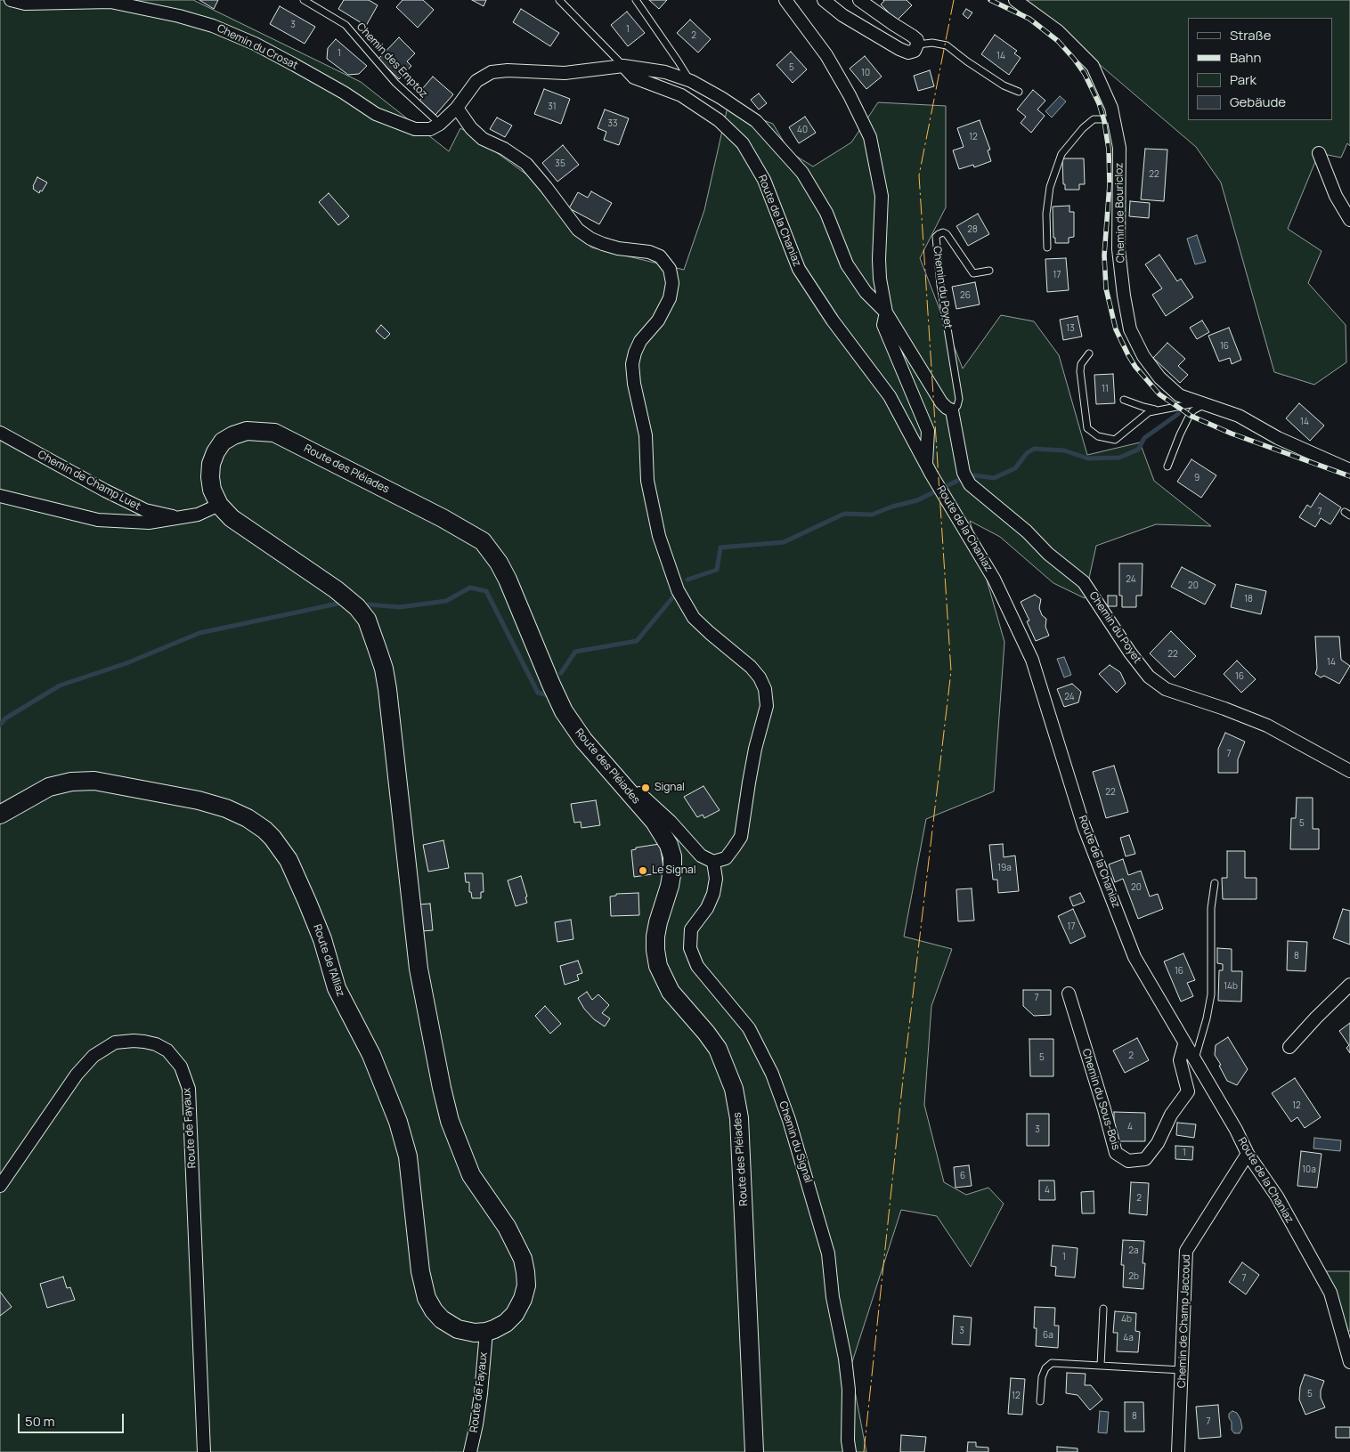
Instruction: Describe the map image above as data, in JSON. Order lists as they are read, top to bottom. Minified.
{"streets":{"street":["Chemin du Crosat","Chemin de Bouricloz","Route de la Chaniaz","Chemin du Poyet","Route des Pléiades","Chemin de Champ Luet","Route de l'Alliaz","Chemin du Sous-Bois","Route de Fayaux","Chemin du Signal","Chemin de Champ Jaccoud"],"lane":["Chemin des Emptoz"]},"crossings":[["Chemin du Crosat","Chemin des Emptoz"],["Route de la Chaniaz","Chemin du Sous-Bois"],["Route de la Chaniaz","Chemin de Champ Jaccoud"],["Route des Pléiades","Route de l'Alliaz"],["Route des Pléiades","Route de Fayaux"],["Route de l'Alliaz","Route de Fayaux"]],"places":["Signal","Le Signal"],"house_numbers":["3","1","2","1","14","5","10","31","33","40","12","35","22","28","17","26","13","16","11","14","9","7","24","20","18","22","14","16","24","7","22","5","19a","20","17","8","16","14b","7","2","5","12","4","3","1","10a","6","4","2","2a","1","2b","7","4b","3","6a","4a","5","12","8","7"],"legend":["Straße","Bahn","Park","Gebäude"],"scale_bar":"50 m"}
